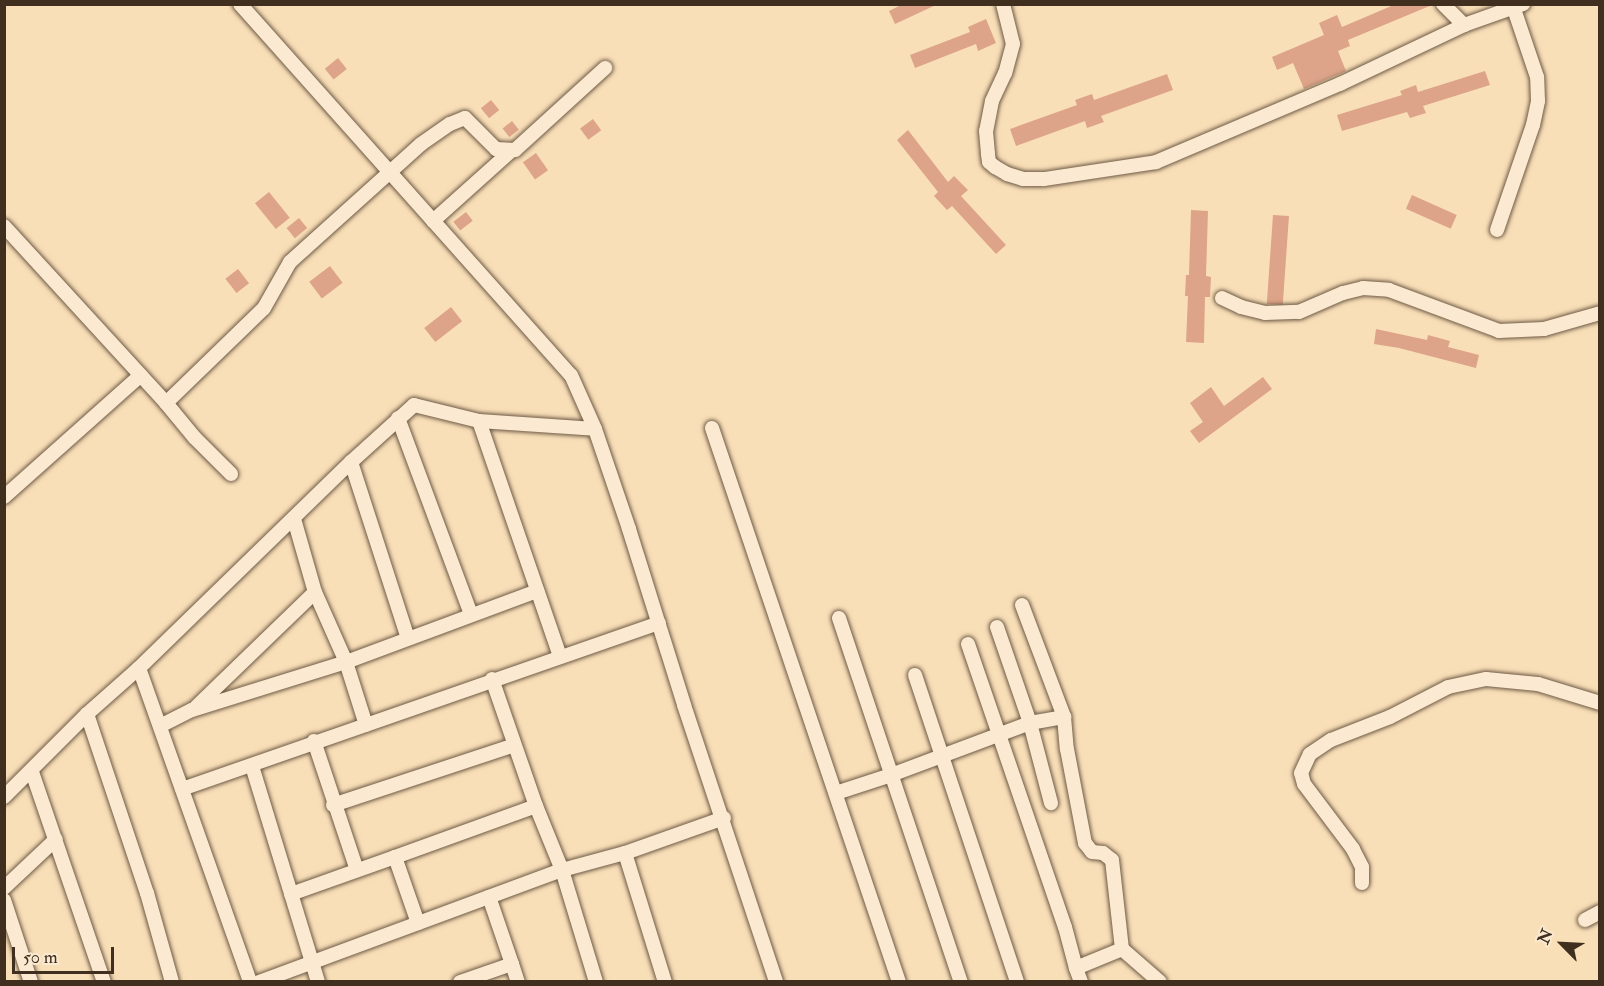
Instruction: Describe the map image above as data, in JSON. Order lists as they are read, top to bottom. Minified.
{"scale_bar":"50 m","north":"top left"}
